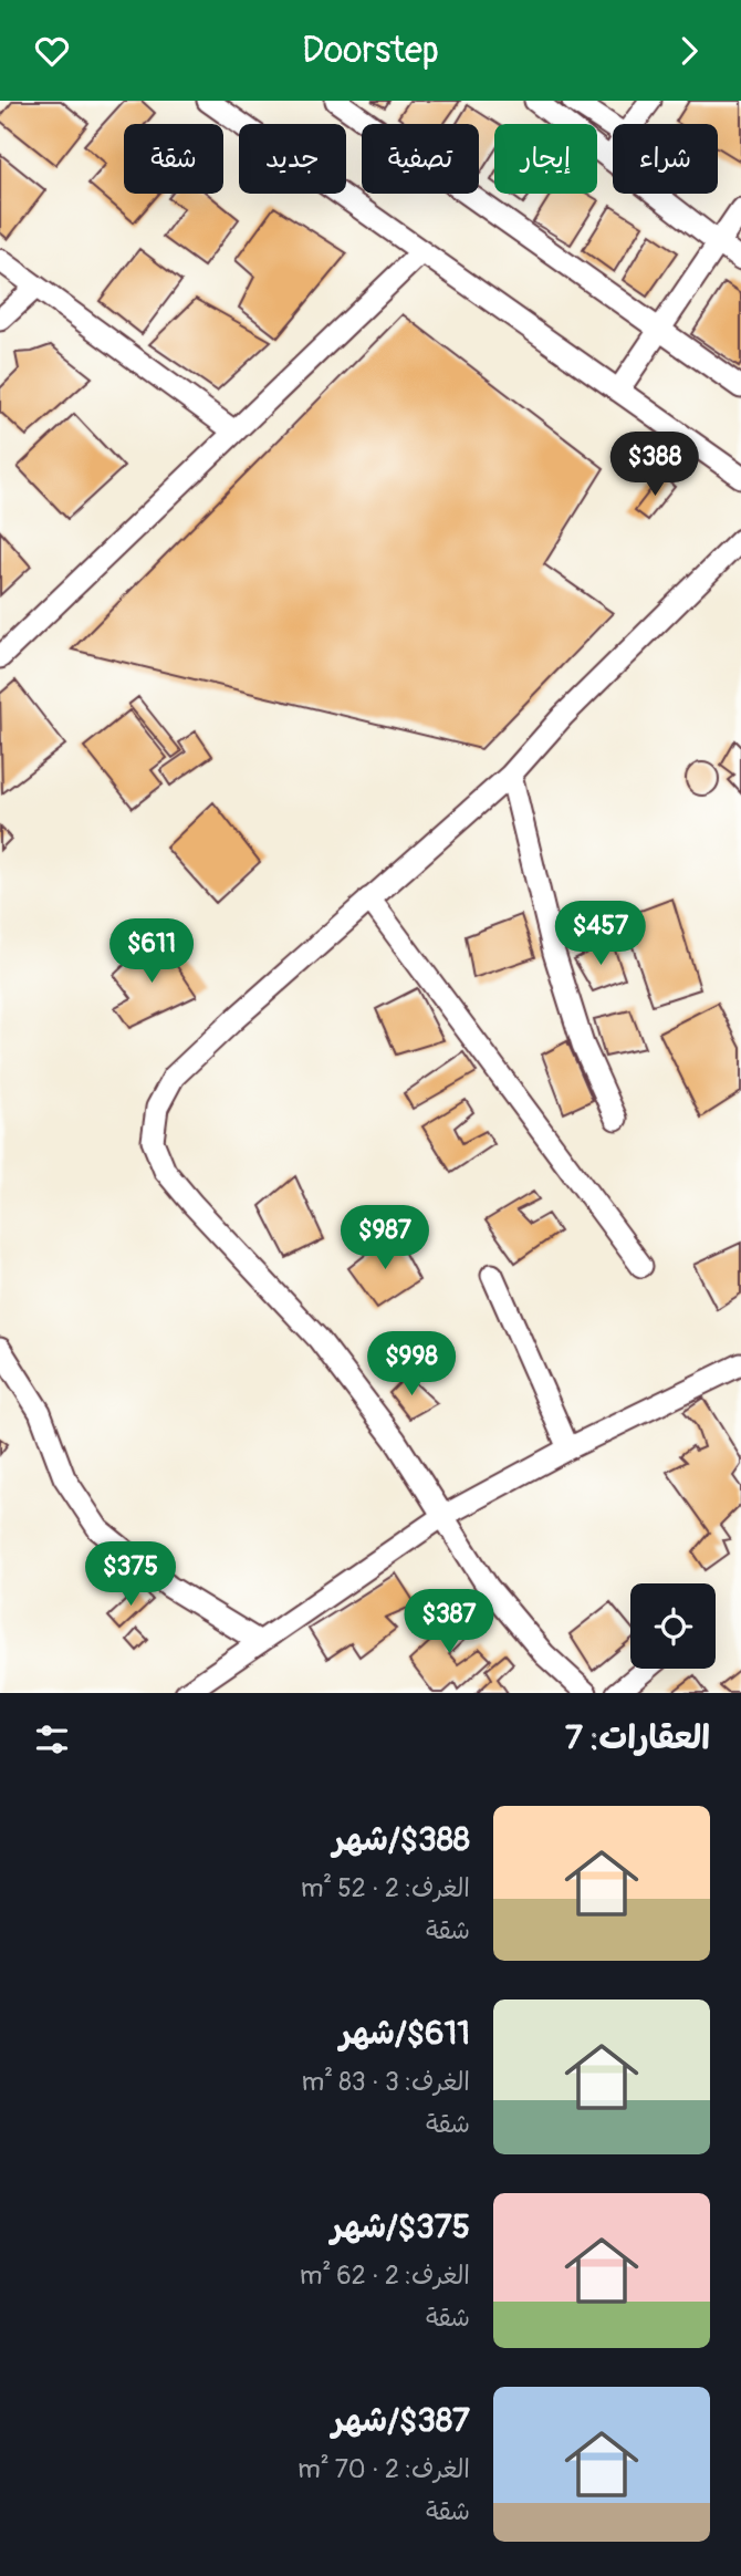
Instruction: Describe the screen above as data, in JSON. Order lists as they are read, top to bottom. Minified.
{"page":{"header":"Doorstep","chip":["شراء","إيجار","تصفية","جديد","شقة"],"price":["$388","$457","$611","$987","$998","$375","$387"],"heading":"العقارات: 7","list":[{"name":"$388/شهر","note":"الغرف: 2 · 52 m² · شقة"},{"name":"$611/شهر","note":"الغرف: 3 · 83 m² · شقة"},{"name":"$375/شهر","note":"الغرف: 2 · 62 m² · شقة"},{"name":"$387/شهر","note":"الغرف: 2 · 70 m² · شقة"}]}}
